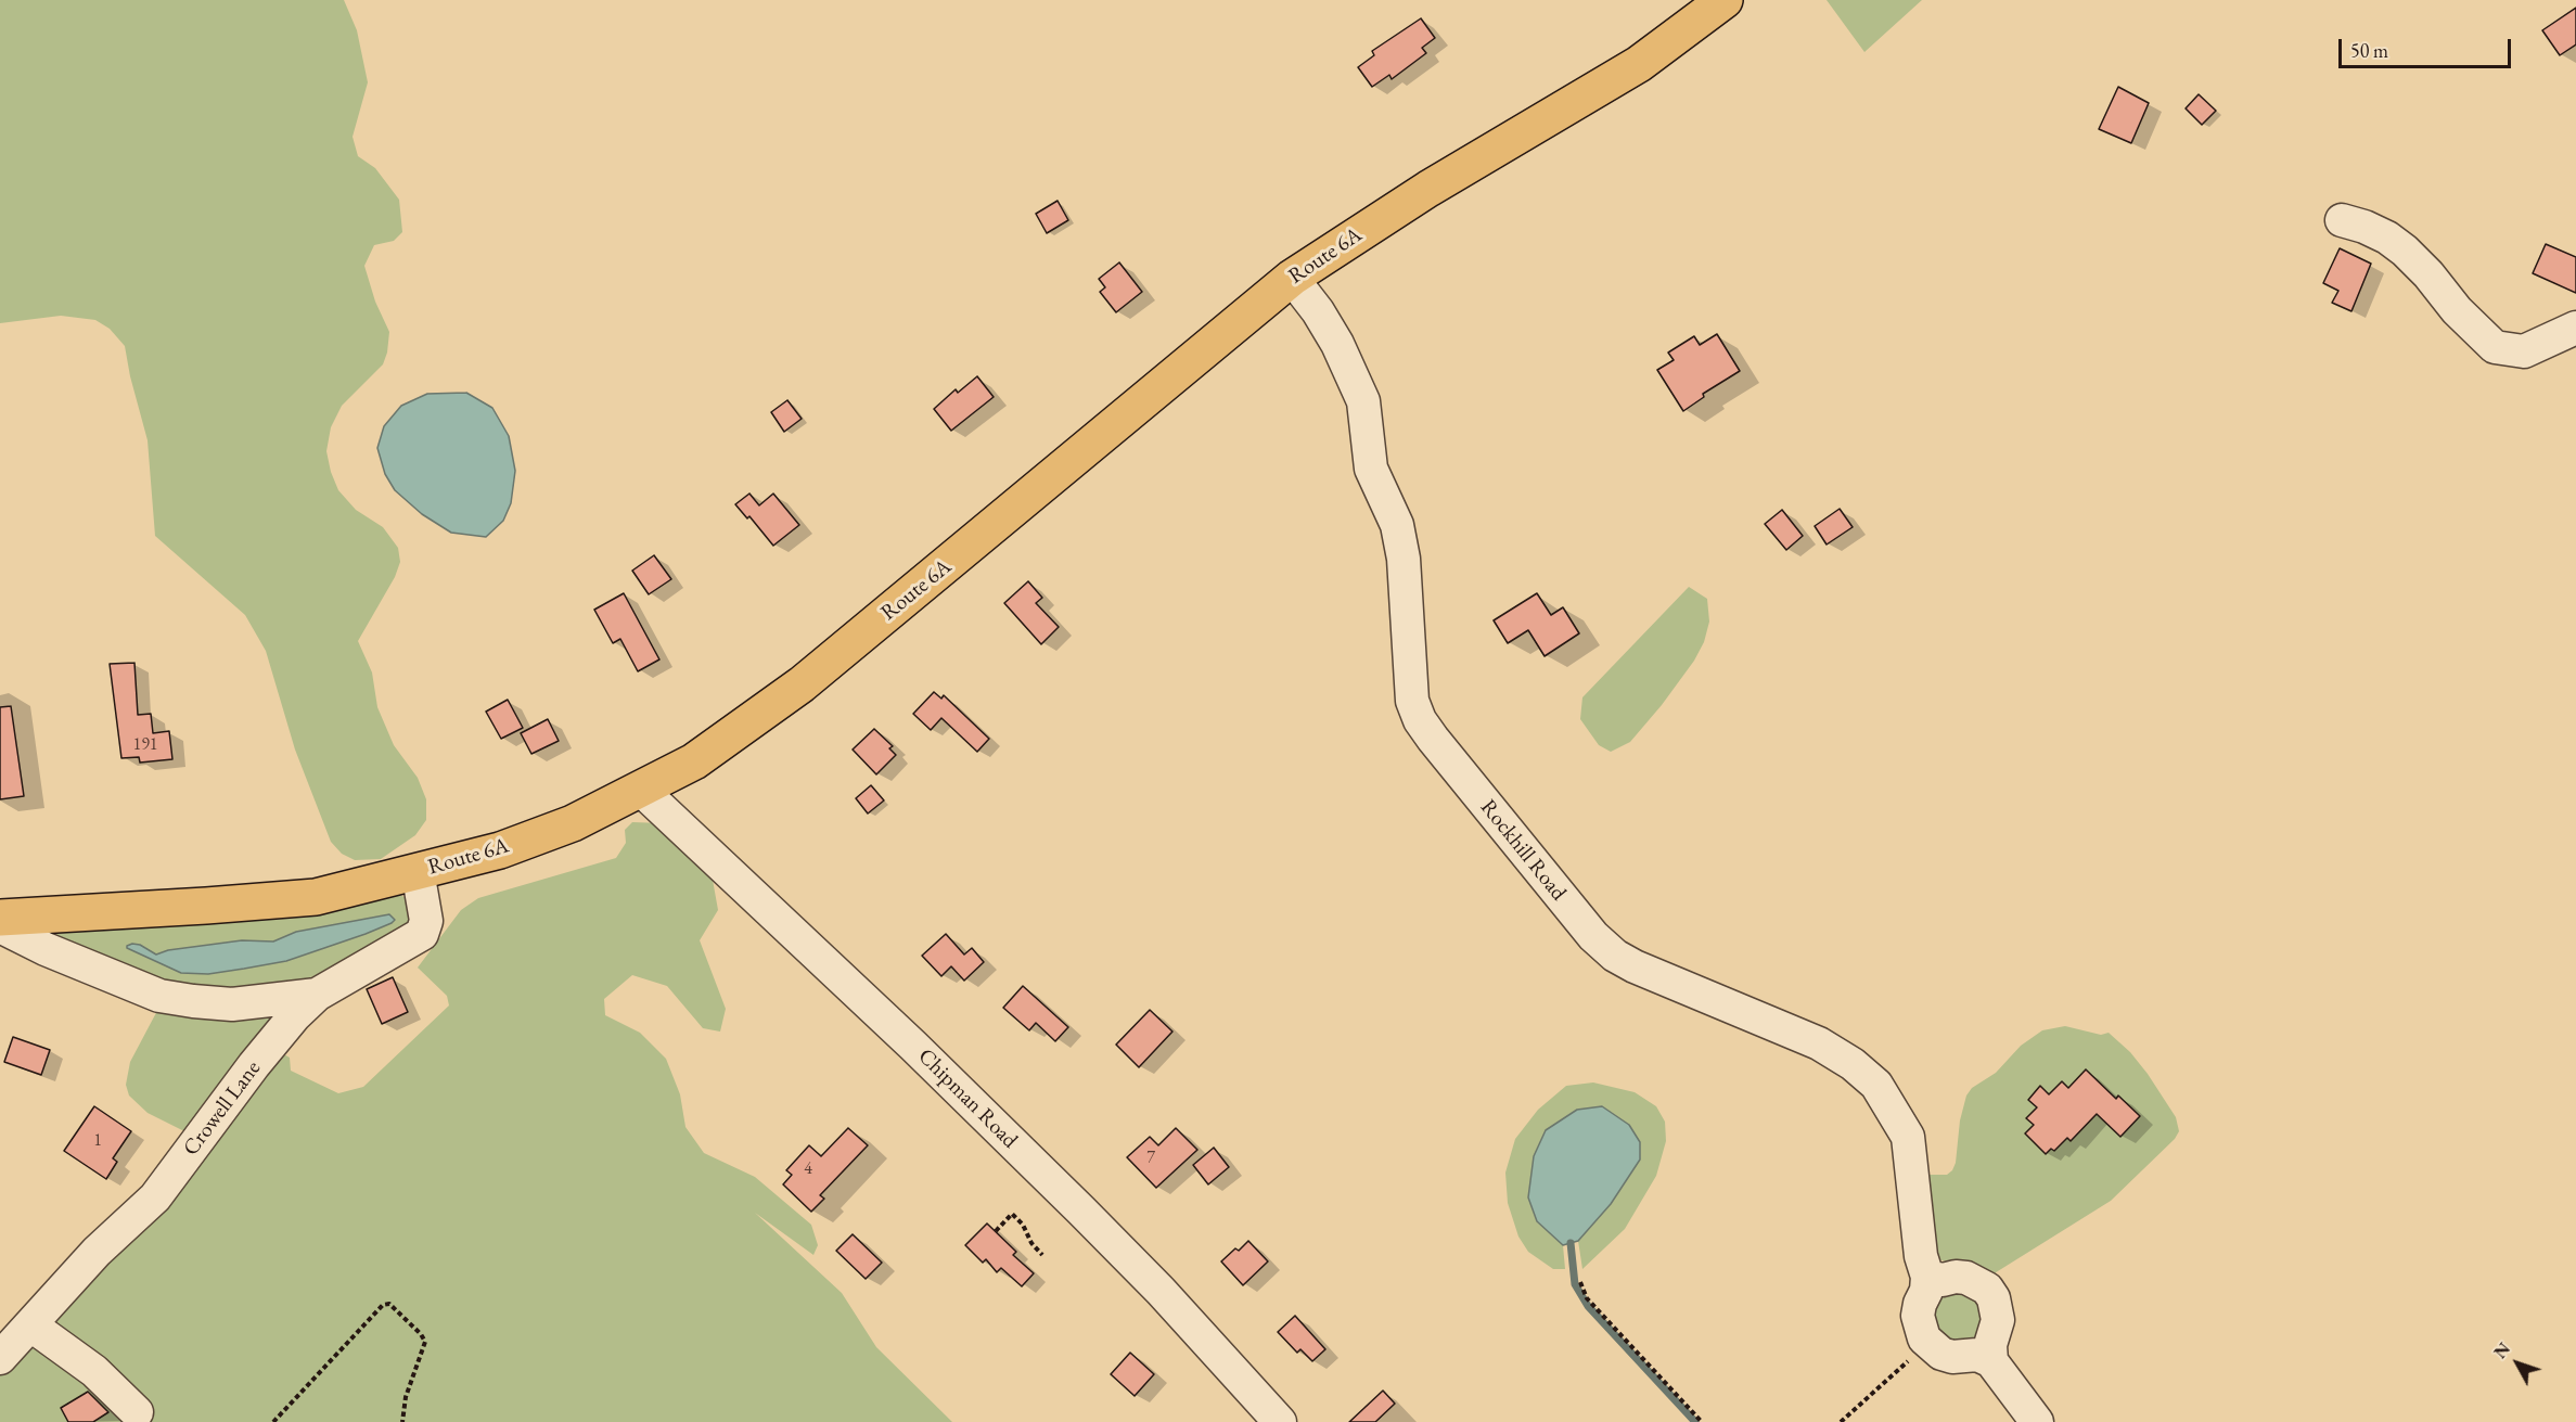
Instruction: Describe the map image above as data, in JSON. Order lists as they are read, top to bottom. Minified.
{"streets":{"main road":["Route 6A"],"street":["Rockhill Road","Chipman Road","Crowell Lane"]},"crossings":[["Route 6A","Rockhill Road"],["Route 6A","Chipman Road"],["Route 6A","Crowell Lane"]],"house_numbers":["191","1","7","4"],"scale_bar":"50 m","north":"top left"}
